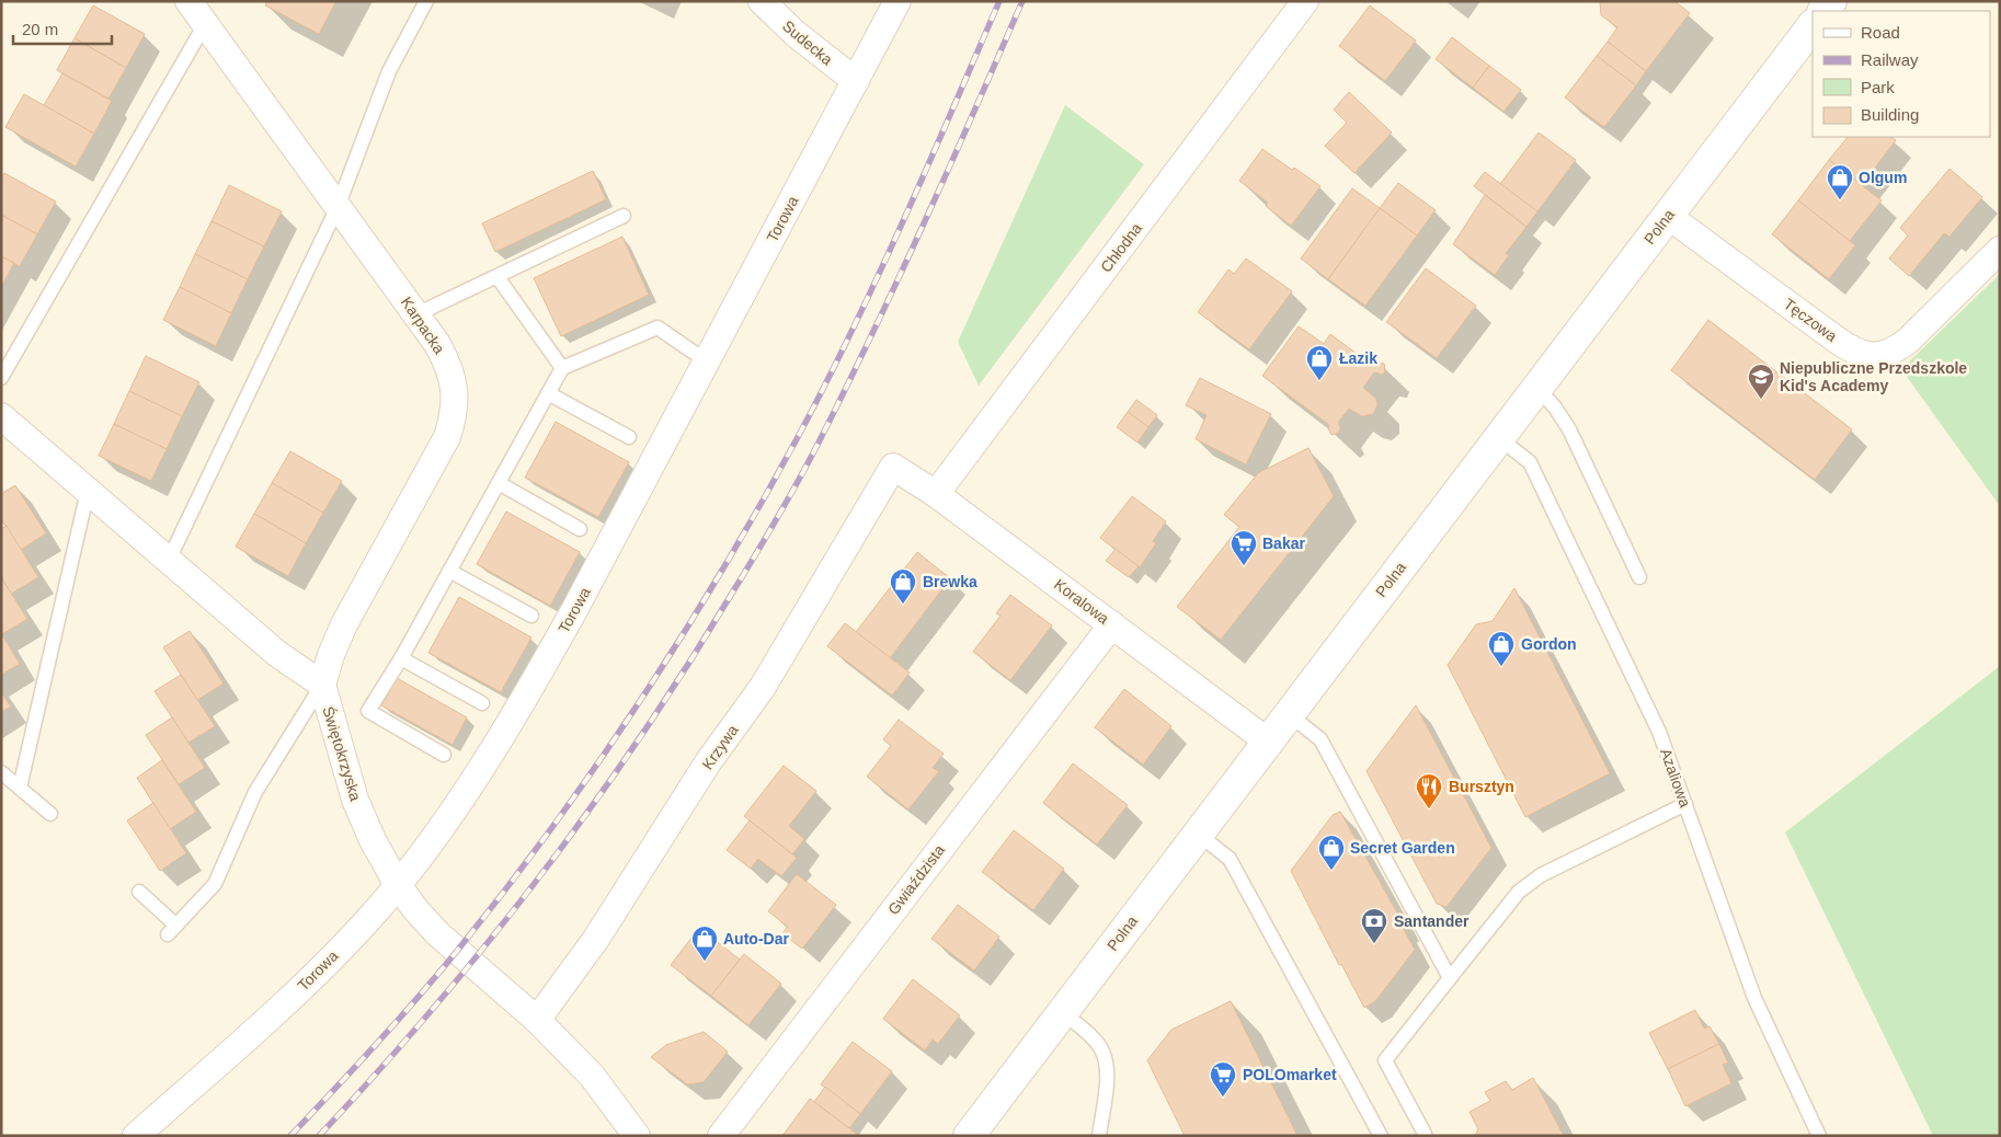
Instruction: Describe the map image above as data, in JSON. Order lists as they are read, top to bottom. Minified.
{"streets":{"street":["Sudecka","Torowa","Polna","Chłodna","Tęczowa","Karpacka","Koralowa","Krzywa","Świętokrzyska","Gwiaździsta"],"lane":["Azaliowa"]},"crossings":[["Sudecka","Torowa"],["Torowa","Świętokrzyska"],["Polna","Tęczowa"],["Polna","Koralowa"],["Polna","Azaliowa"],["Chłodna","Koralowa"],["Karpacka","Świętokrzyska"],["Koralowa","Krzywa"],["Koralowa","Gwiaździsta"],["Krzywa","Świętokrzyska"]],"places":{"shop":["Olgum","Łazik","Brewka","Gordon","Secret Garden","Auto-Dar"],"school or university":["Niepubliczne Przedszkole Kid's Academy"],"supermarket":["Bakar","POLOmarket"],"restaurant":["Bursztyn"],"bank":["Santander"]},"legend":["Road","Railway","Park","Building"],"scale_bar":"20 m"}
